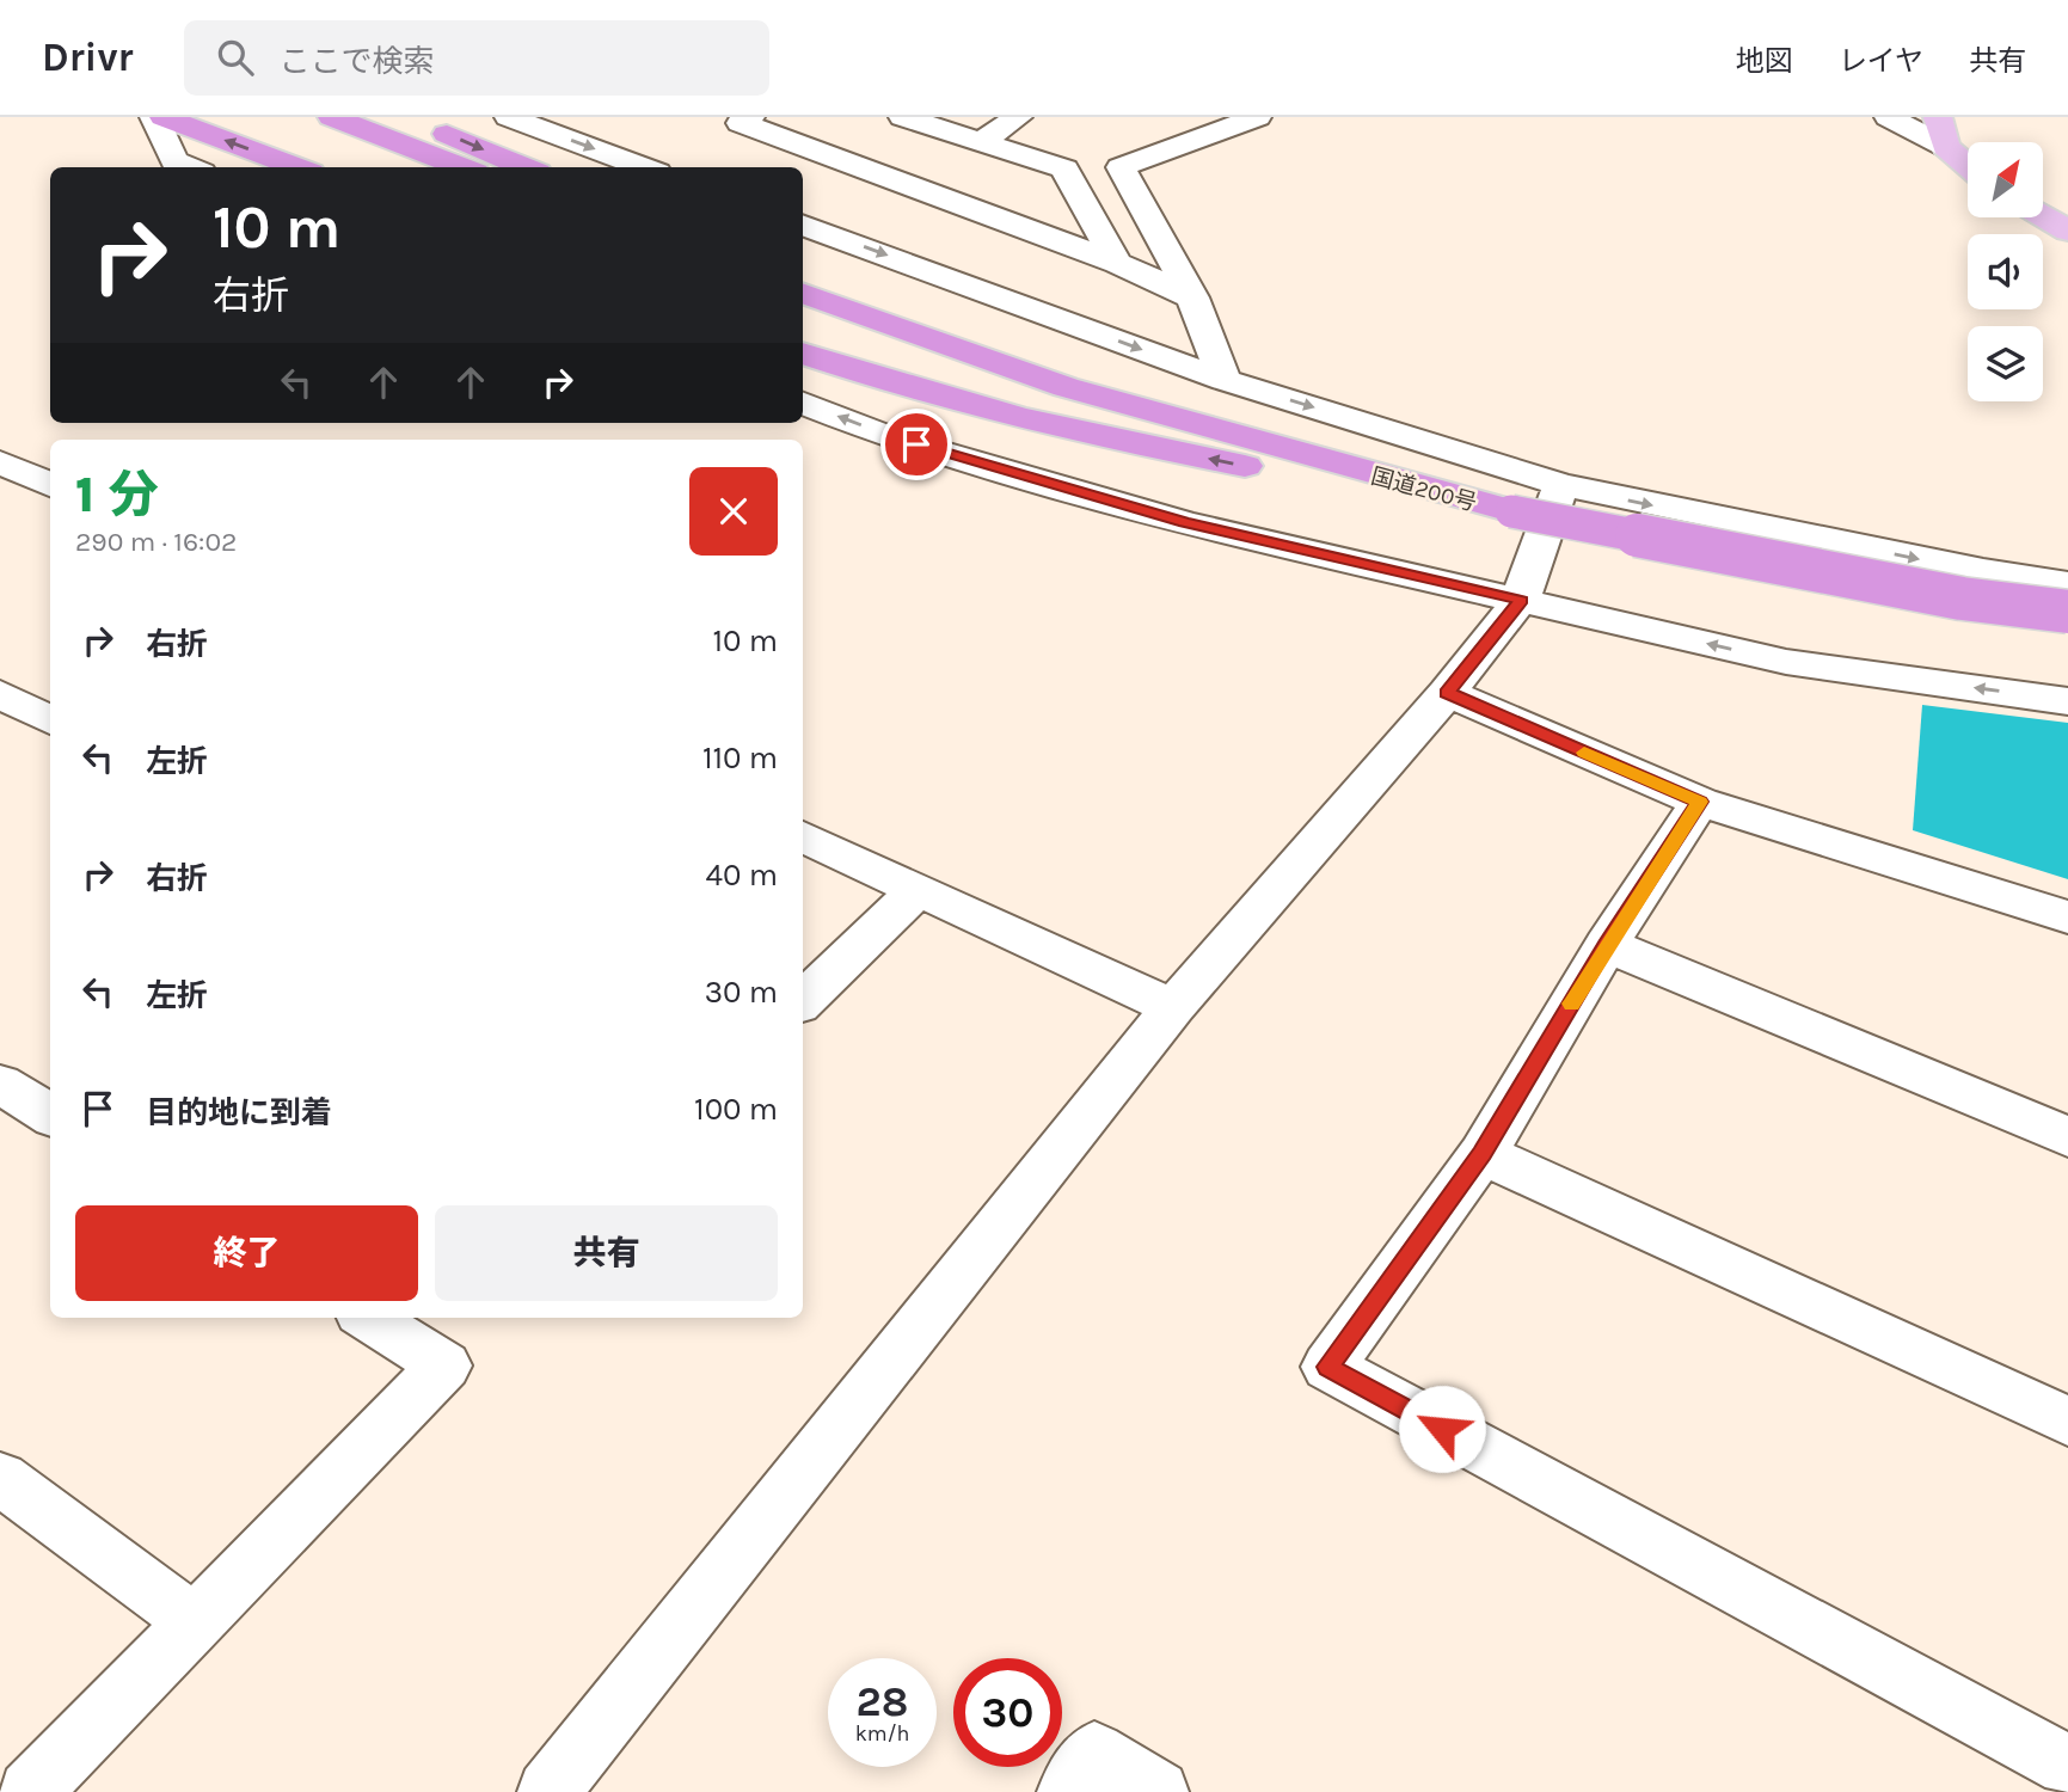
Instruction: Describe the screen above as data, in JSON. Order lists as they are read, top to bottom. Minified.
{"streets":{"highway":["国道200号"]},"north":"top right","page":{"header":"Drivr","search":"ここで検索","nav":["地図","レイヤ","共有"],"turn":["10 m","右折"],"heading":["1 分","290 m · 16:02"],"list":[{"name":"右折","value":"10 m"},{"name":"左折","value":"110 m"},{"name":"右折","value":"40 m"},{"name":"左折","value":"30 m"},{"name":"目的地に到着","value":"100 m"}],"buttons":["終了","共有"],"speed":"28 km/h","limit":"30"}}
